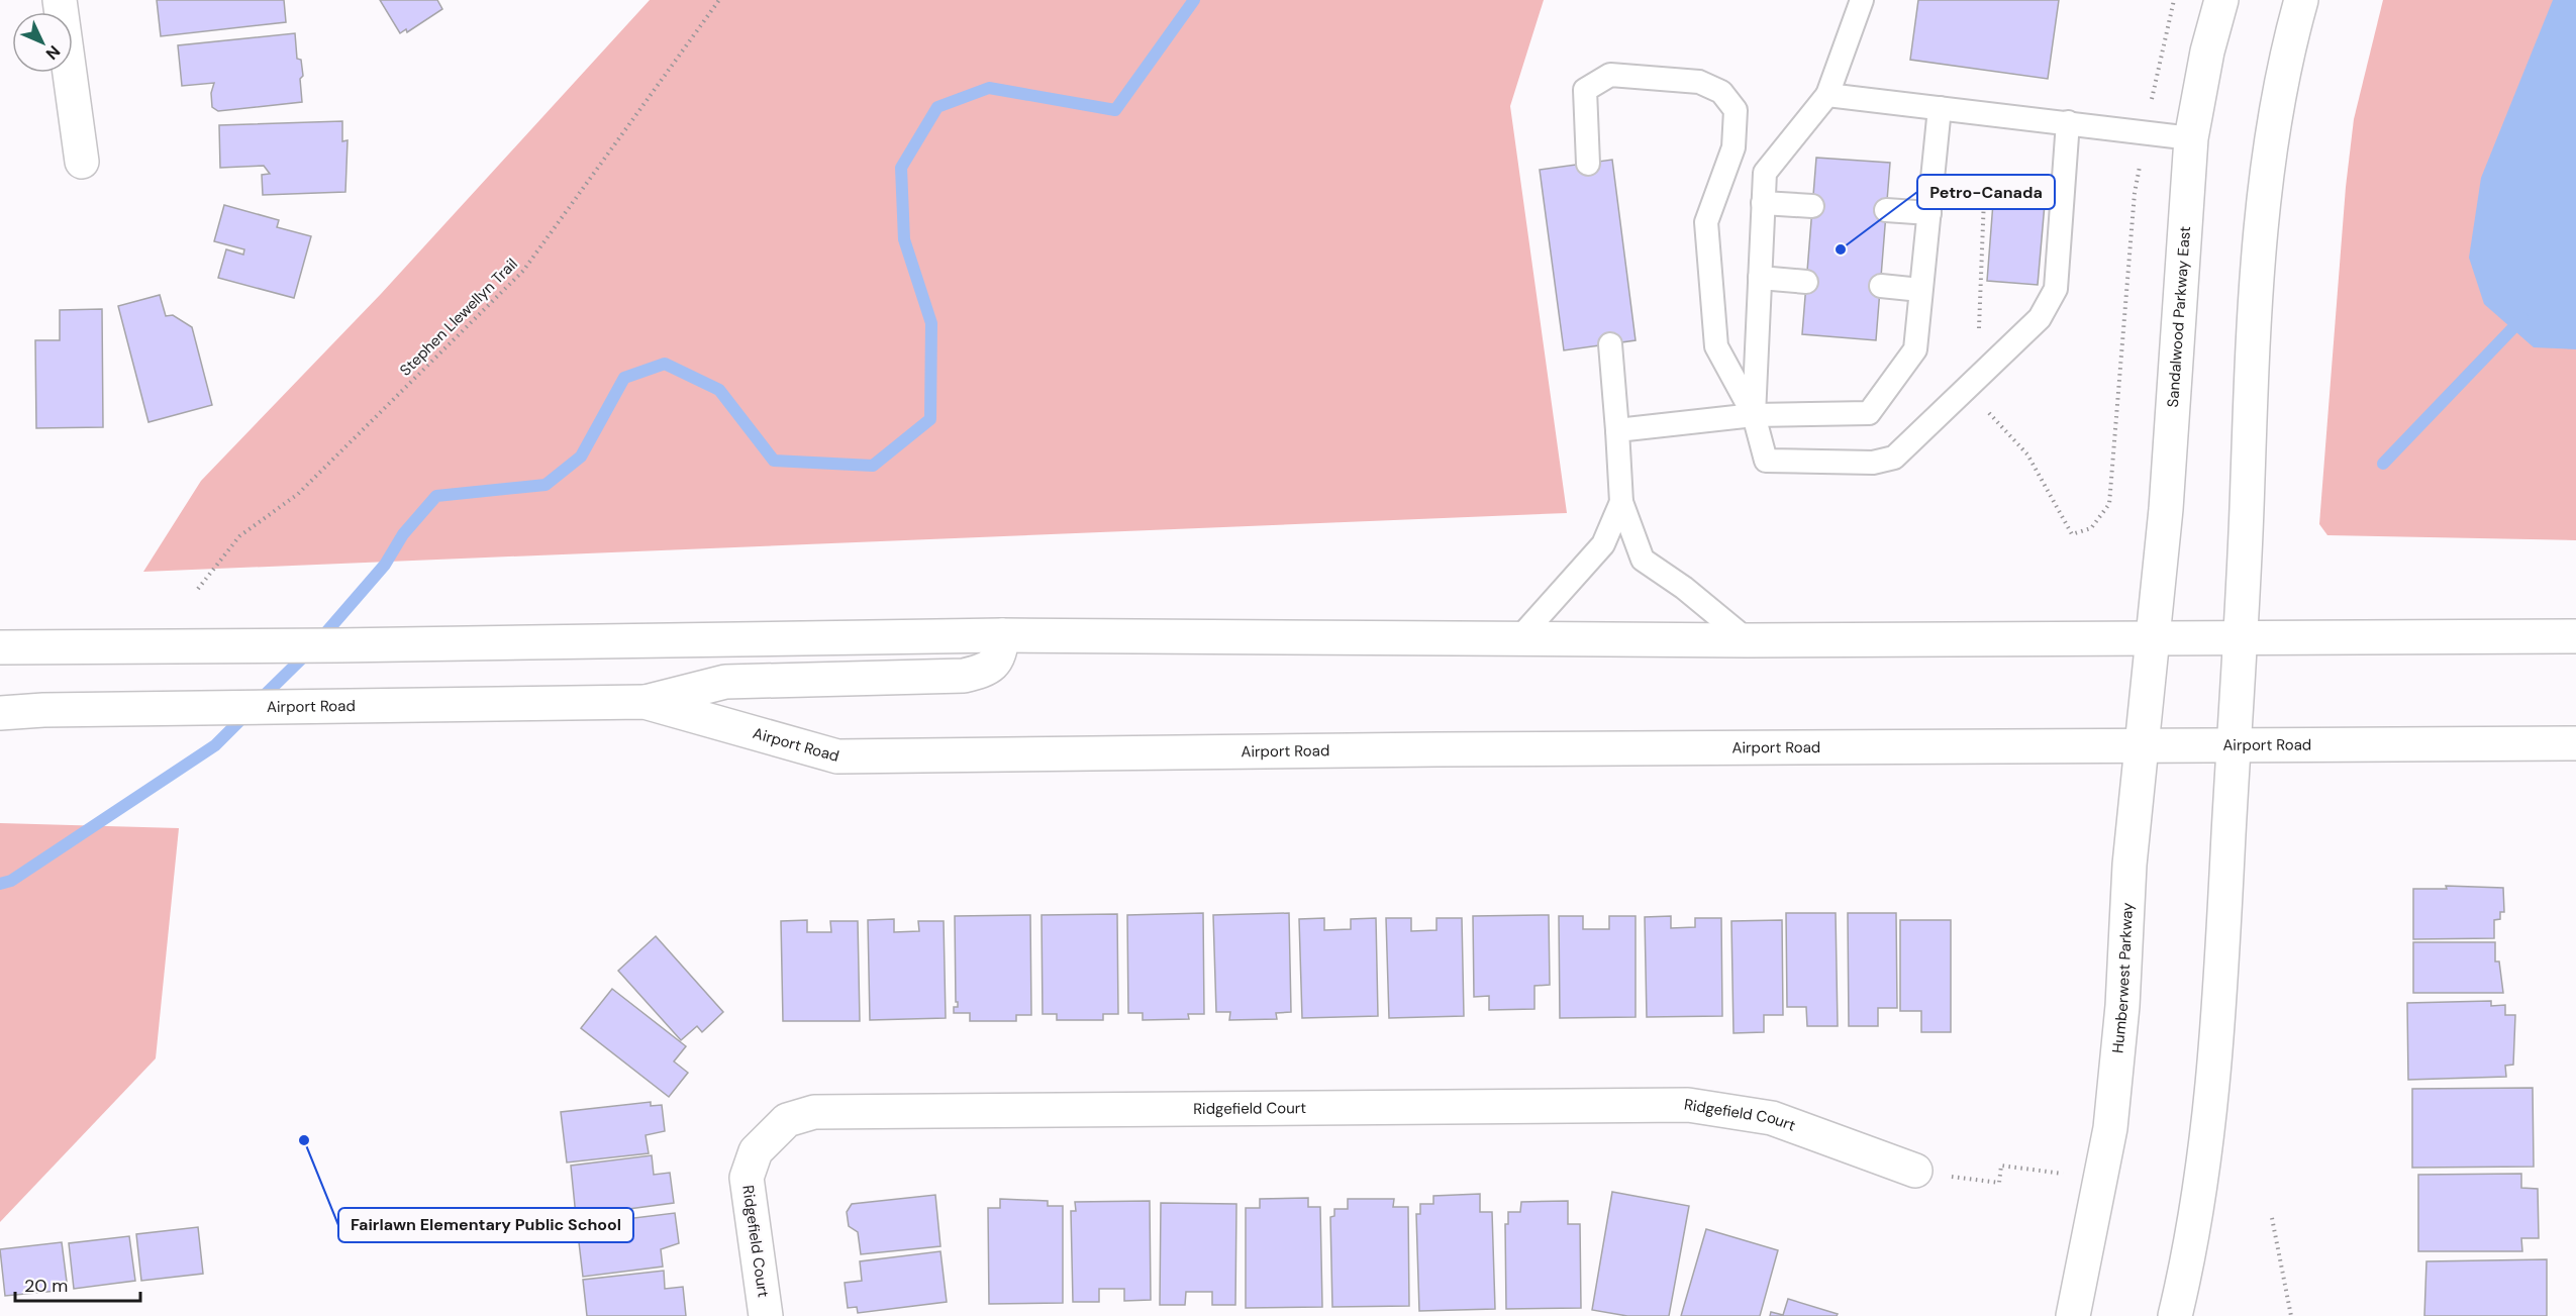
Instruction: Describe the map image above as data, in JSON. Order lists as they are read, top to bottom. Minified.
{"streets":{"main road":["Sandalwood Parkway East","Airport Road","Humberwest Parkway","Ridgefield Court"],"path":["Stephen Llewellyn Trail"]},"crossings":[["Sandalwood Parkway East","Humberwest Parkway"],["Airport Road","Humberwest Parkway"]],"places":["Petro-Canada","Fairlawn Elementary Public School"],"scale_bar":"20 m","north":"bottom right"}
